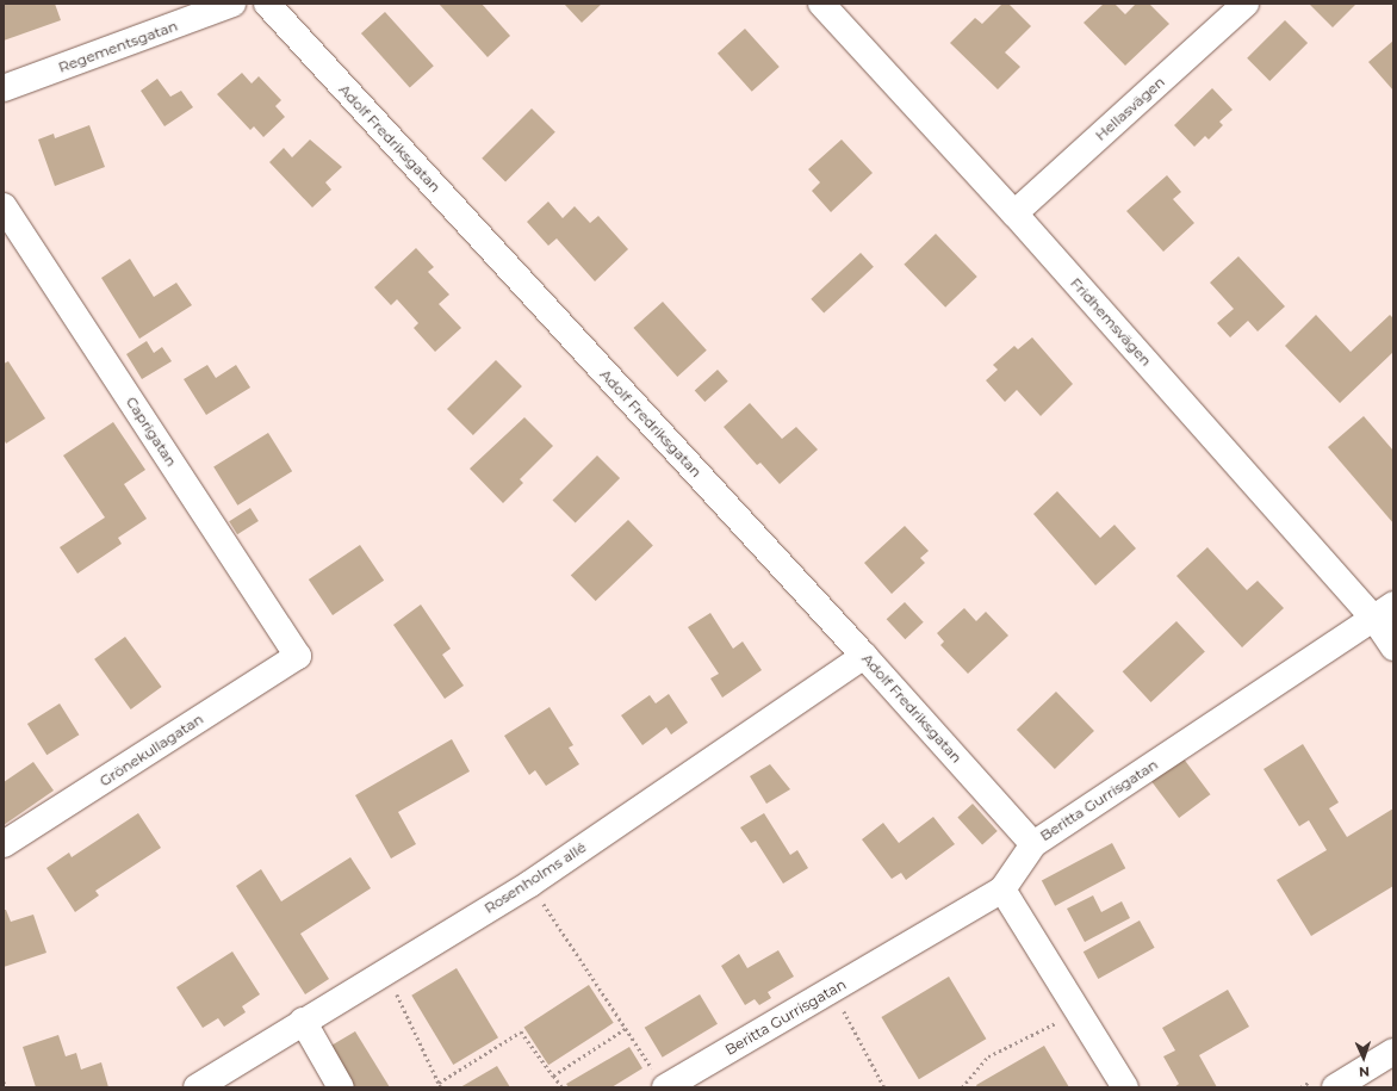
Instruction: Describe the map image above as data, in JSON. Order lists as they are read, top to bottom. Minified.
{"streets":{"street":["Regementsgatan","Hellasvägen","Adolf Fredriksgatan","Fridhemsvägen","Caprigatan","Grönekullagatan","Beritta Gurrisgatan","Rosenholms allé"]},"crossings":[["Hellasvägen","Fridhemsvägen"],["Adolf Fredriksgatan","Beritta Gurrisgatan"],["Adolf Fredriksgatan","Rosenholms allé"],["Fridhemsvägen","Beritta Gurrisgatan"],["Caprigatan","Grönekullagatan"]],"north":"bottom"}
